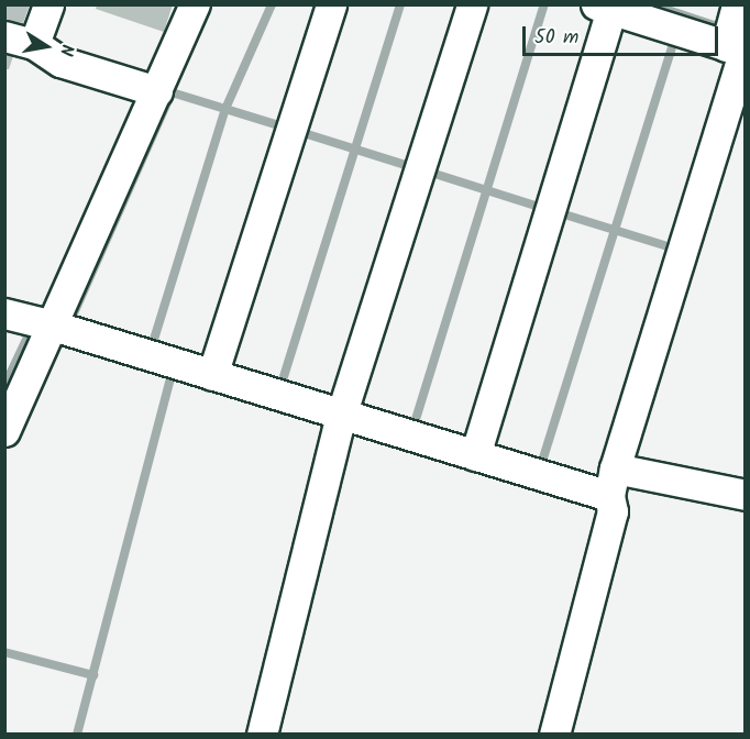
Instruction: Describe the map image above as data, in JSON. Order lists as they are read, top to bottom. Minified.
{"scale_bar":"50 m","north":"right"}
